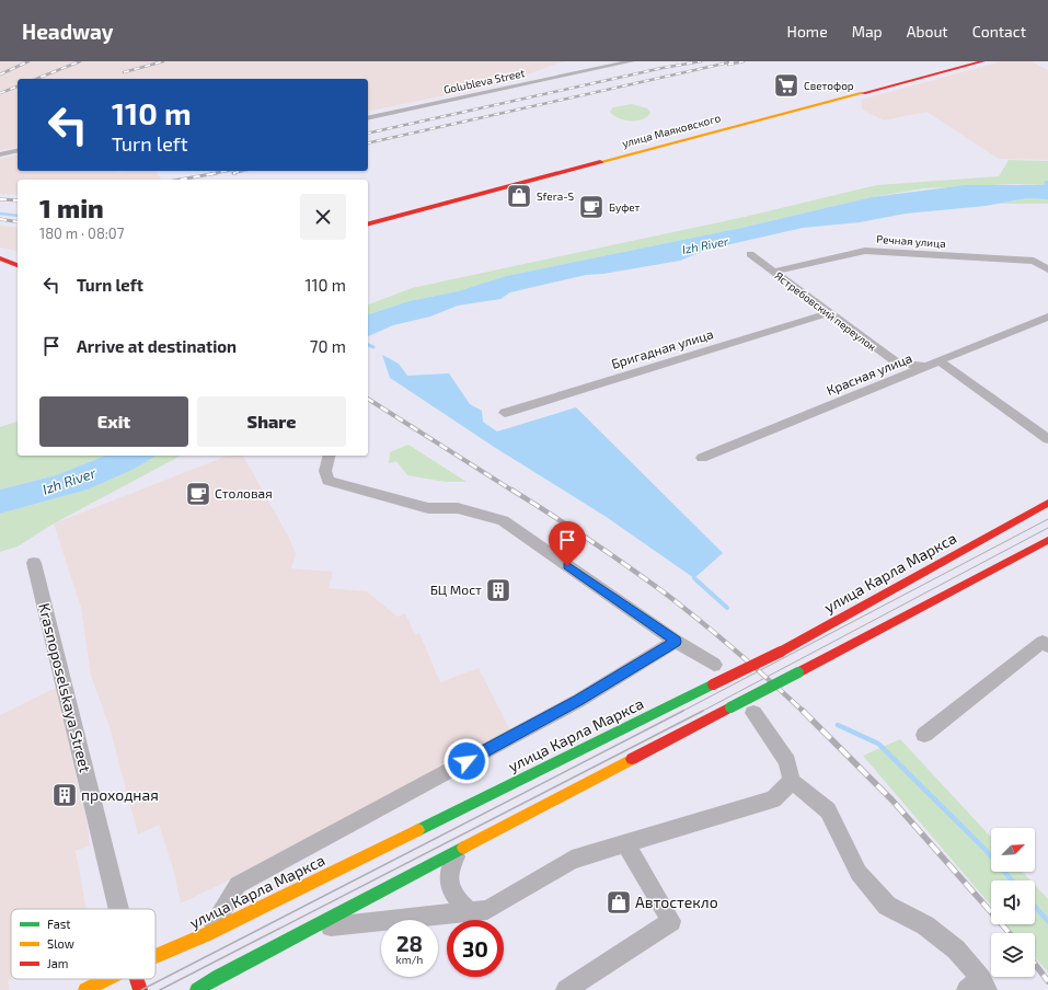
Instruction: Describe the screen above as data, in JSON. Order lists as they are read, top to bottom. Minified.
{"streets":{"main road":["улица Маяковского","улица Карла Маркса"],"street":["Golubleva Street","Речная улица","Ястребовский переулок","Бригадная улица","Красная улица","Krasnoposelskaya Street"]},"crossings":[["Речная улица","Ястребовский переулок"],["Ястребовский переулок","Бригадная улица"],["Ястребовский переулок","Красная улица"]],"water":["Izh River"],"places":{"supermarket":["Светофор"],"shop":["Sfera-S","Автостекло"],"cafe":["Буфет","Столовая"],"building":["БЦ Мост","проходная"]},"legend":["Fast","Slow","Jam"],"north":"top right","page":{"header":"Headway","nav":["Home","Map","About","Contact"],"turn":["110 m","Turn left"],"heading":["1 min","180 m · 08:07"],"list":[{"name":"Turn left","value":"110 m"},{"name":"Arrive at destination","value":"70 m"}],"buttons":["Exit","Share"],"speed":"28 km/h","limit":"30"}}
